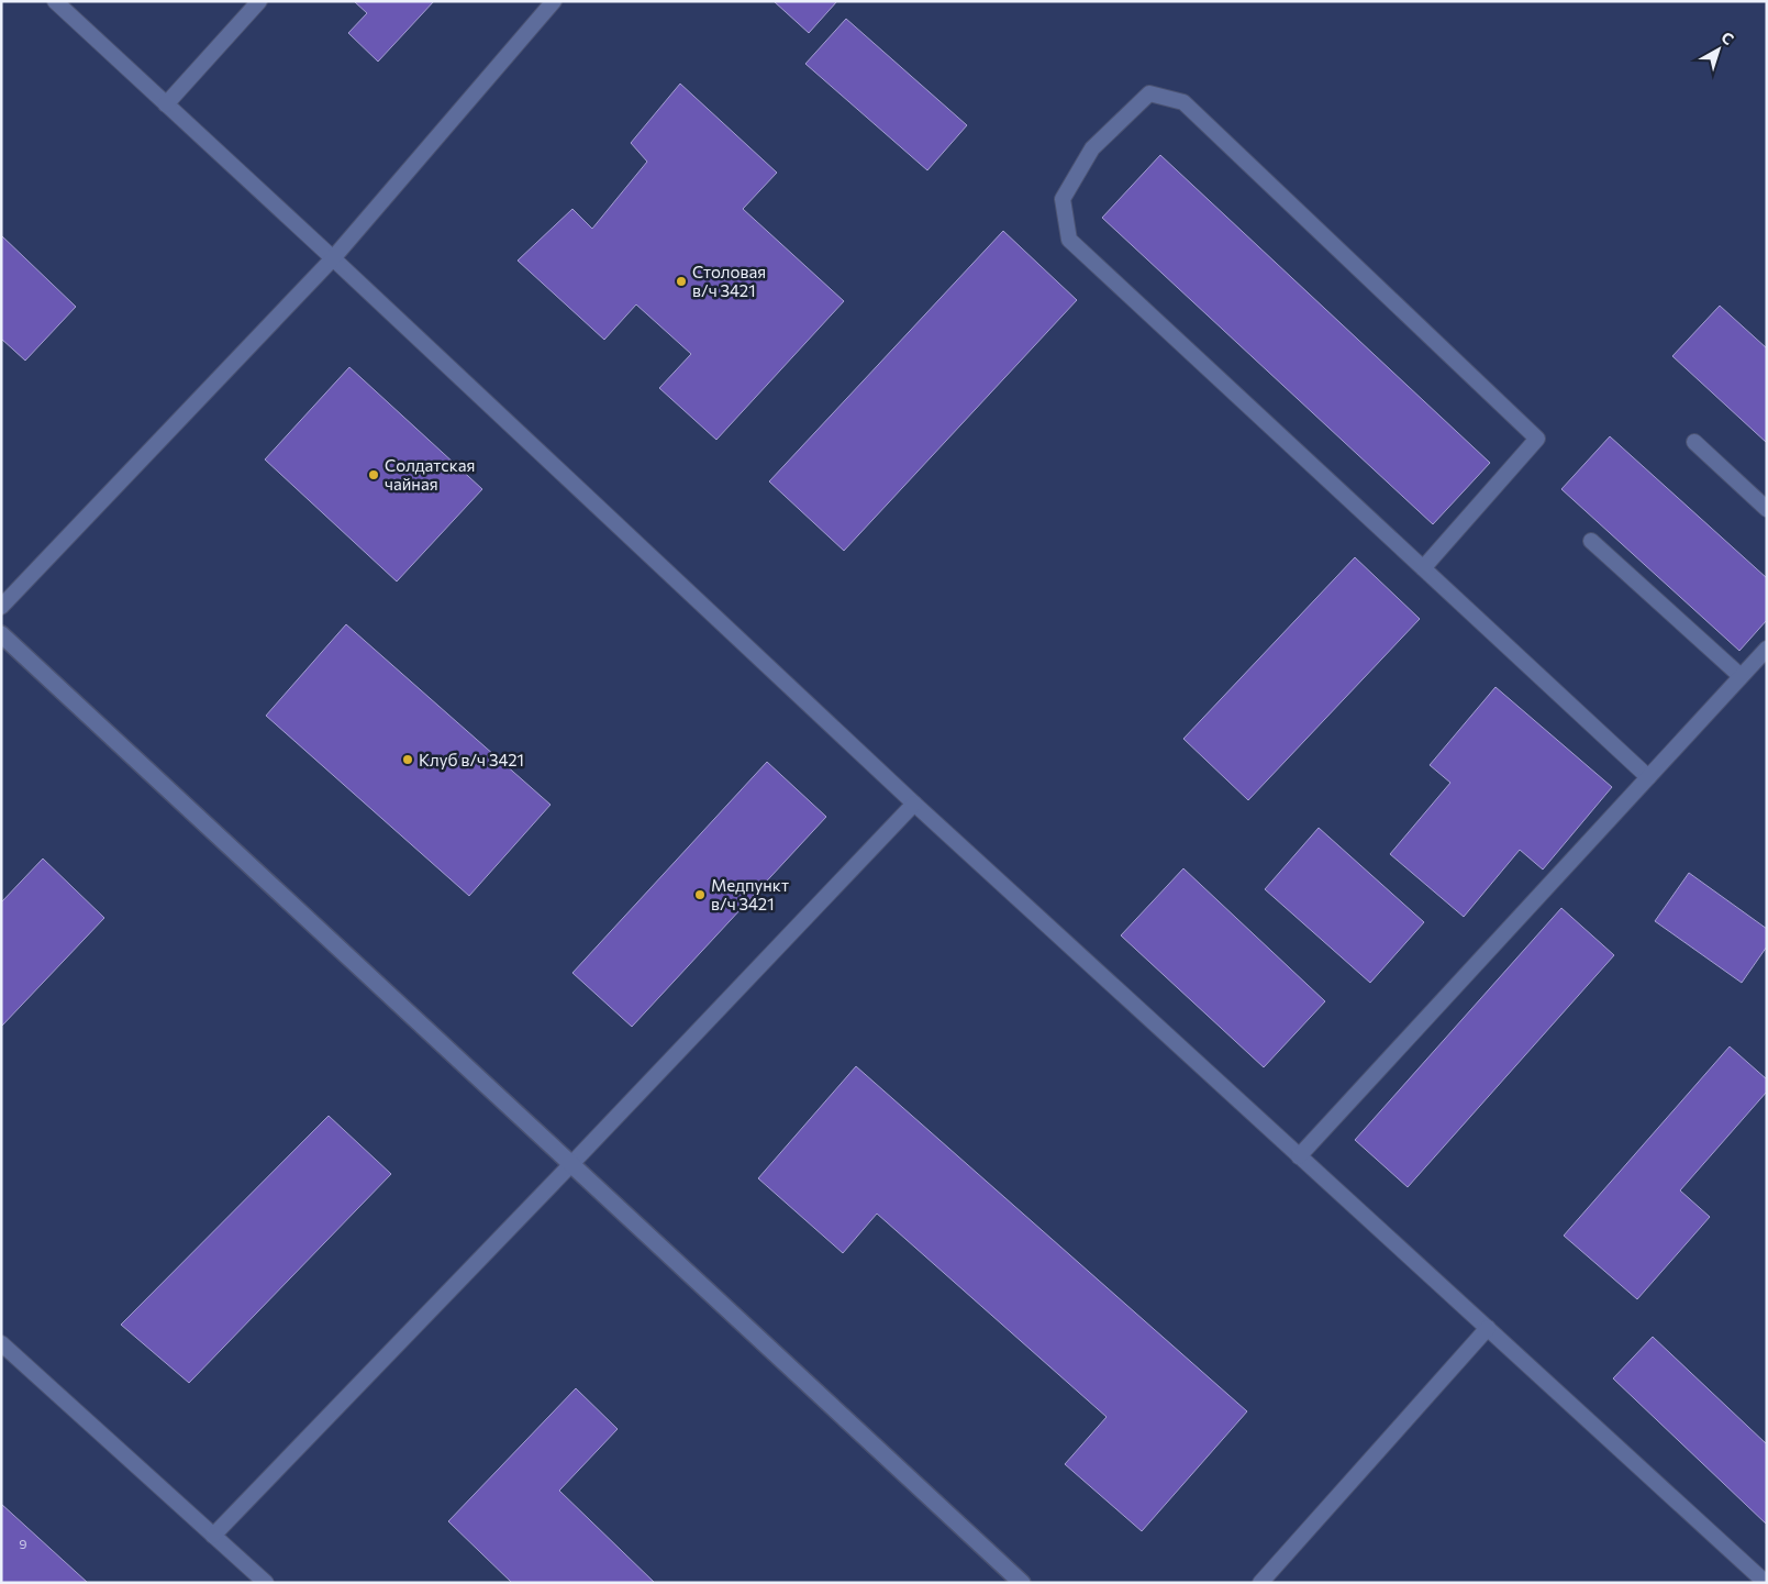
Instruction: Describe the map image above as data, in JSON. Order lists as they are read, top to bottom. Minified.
{"places":["Столовая в/ч 3421","Солдатская чайная","Клуб в/ч 3421","Медпункт в/ч 3421"],"house_numbers":["9"],"north":"top right"}
